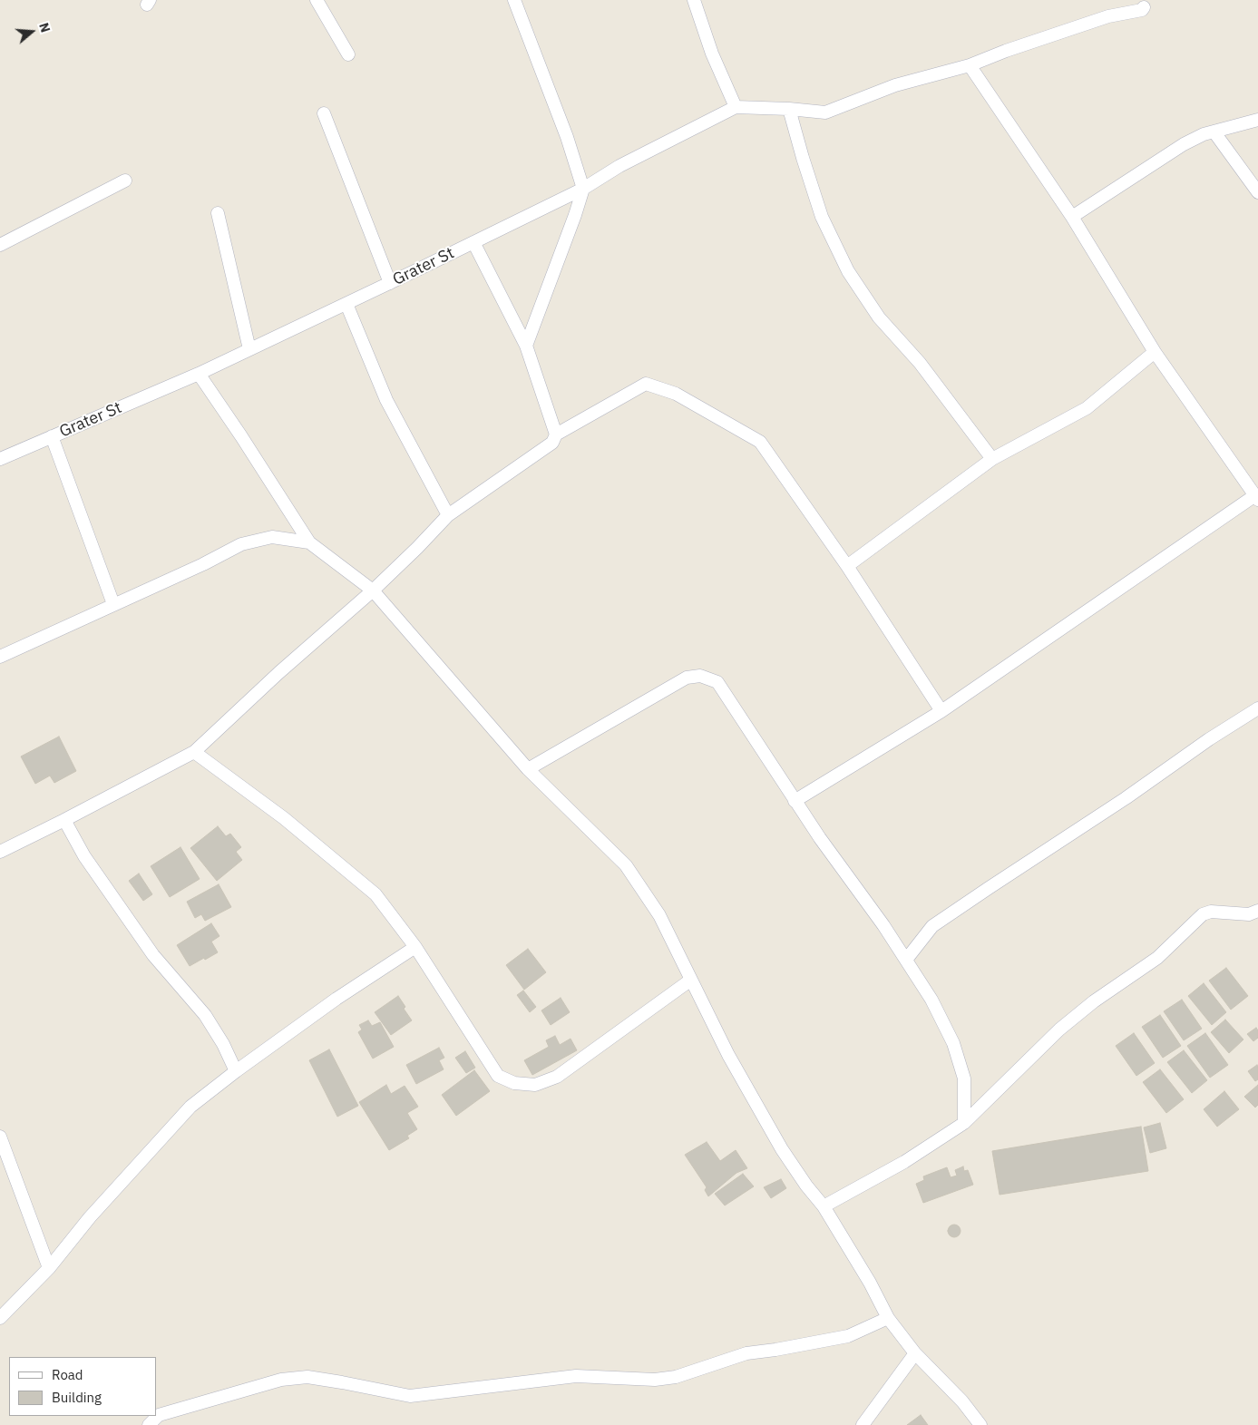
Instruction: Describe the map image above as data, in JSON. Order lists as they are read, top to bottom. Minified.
{"streets":{"street":["Grater St"]},"legend":["Road","Building"],"north":"right"}
